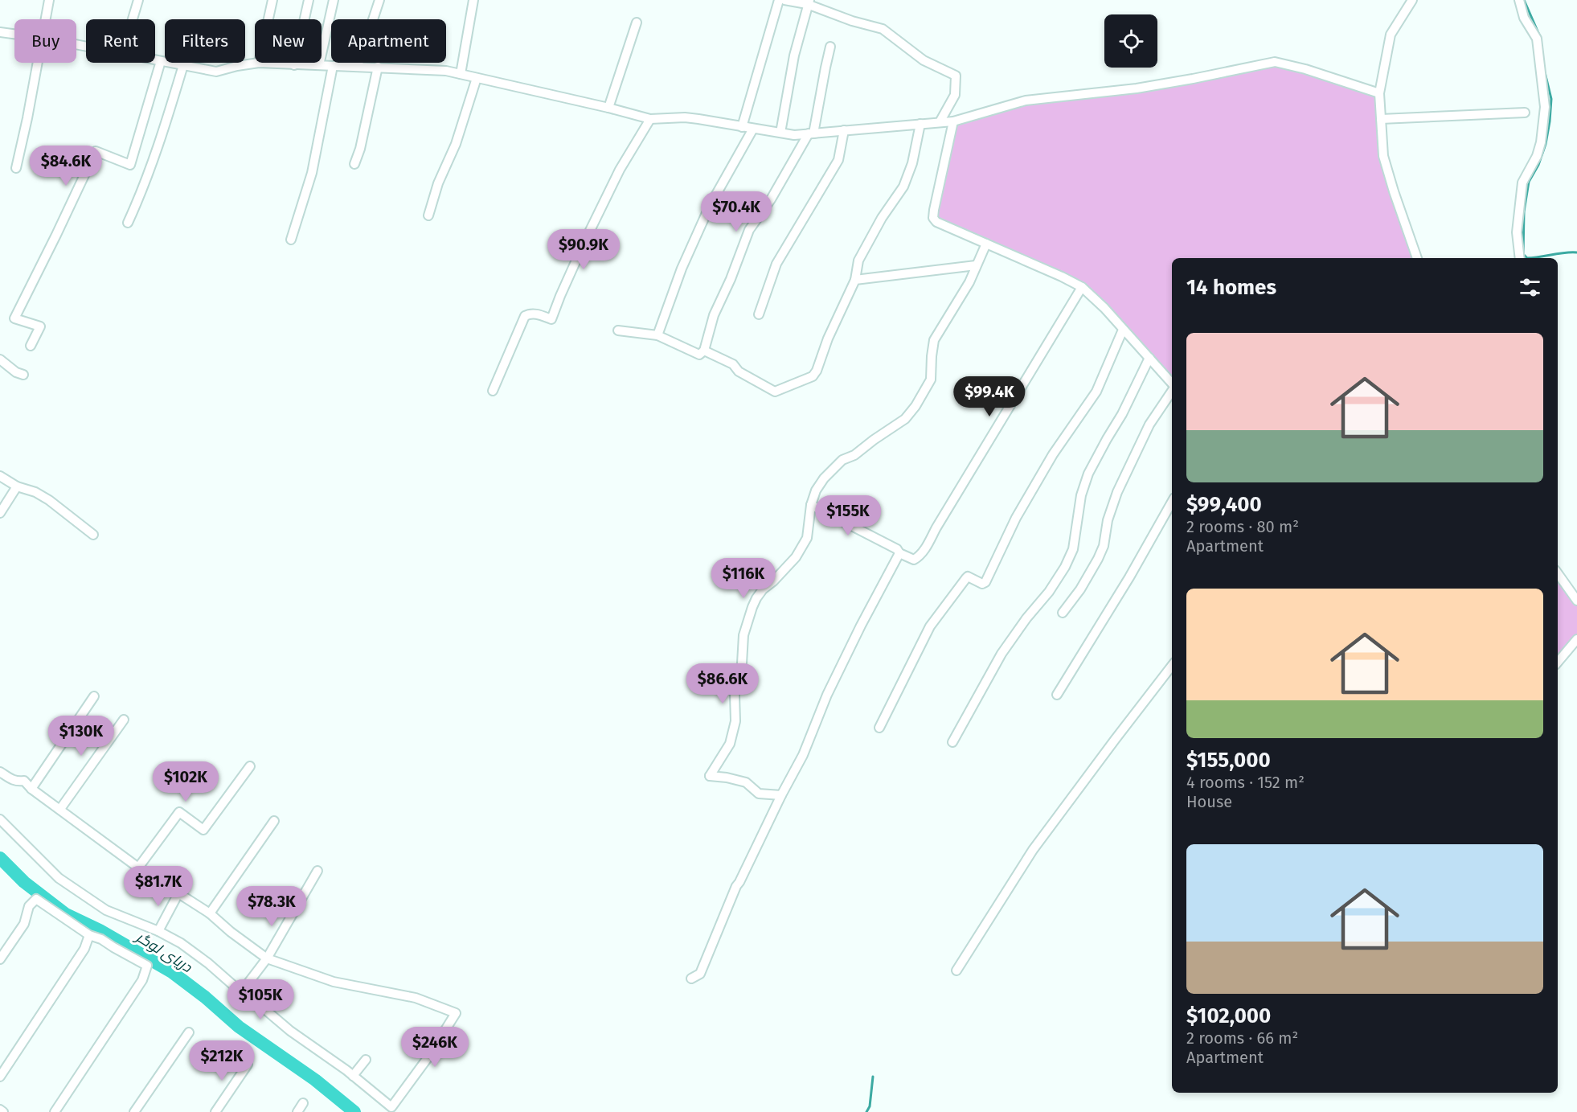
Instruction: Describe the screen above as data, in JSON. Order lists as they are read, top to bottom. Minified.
{"water":["دریای لوگر"],"page":{"chip":["Buy","Rent","Filters","New","Apartment"],"price":["$84.6K","$70.4K","$90.9K","$99.4K","$155K","$116K","$86.6K","$130K","$102K","$81.7K","$78.3K","$105K","$246K","$212K"],"heading":"14 homes","list":[{"name":"$99,400","note":"2 rooms · 80 m² · Apartment"},{"name":"$155,000","note":"4 rooms · 152 m² · House"},{"name":"$102,000","note":"2 rooms · 66 m² · Apartment"}]}}
